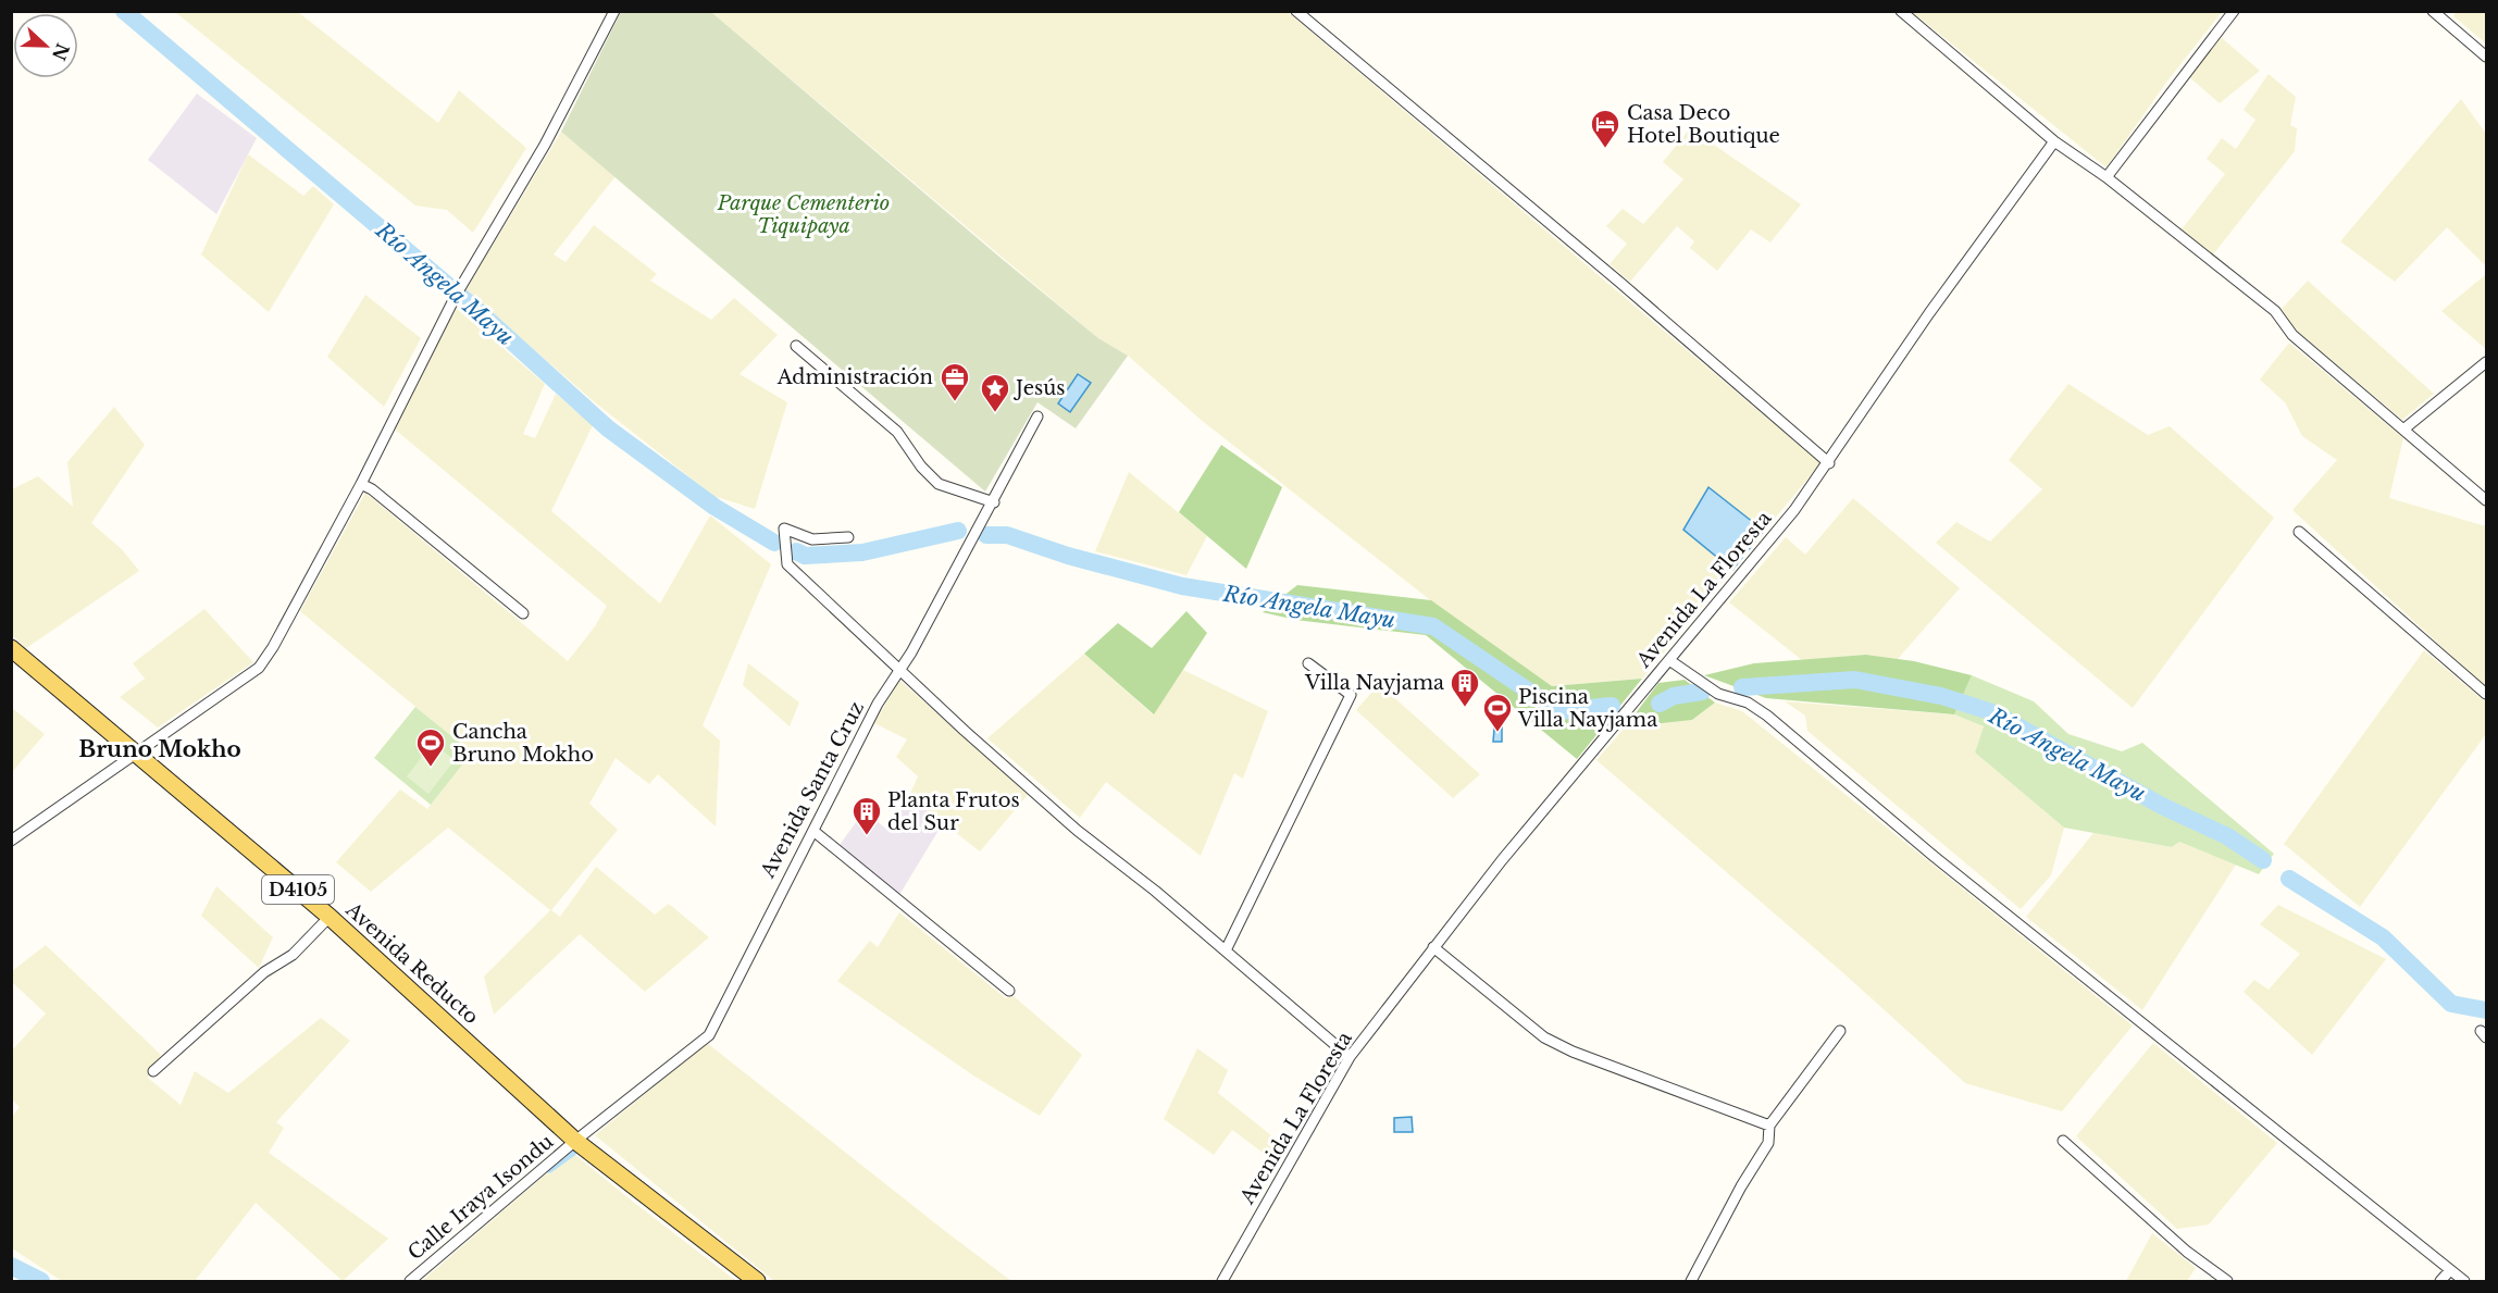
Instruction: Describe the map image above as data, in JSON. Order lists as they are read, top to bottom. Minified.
{"streets":{"main road":["D4105","Avenida Reducto"],"street":["Avenida La Floresta","Avenida Santa Cruz","Calle Iraya Isondu"]},"crossings":[["Avenida Santa Cruz","Avenida Reducto"],["Avenida Santa Cruz","Calle Iraya Isondu"],["Avenida Reducto","Calle Iraya Isondu"]],"districts":["Bruno Mokho"],"water":["Río Angela Mayu"],"parks":["Parque Cementerio Tiquipaya"],"places":{"hotel":["Casa Deco Hotel Boutique"],"office":["Administración"],"place":["Jesús"],"building":["Villa Nayjama","Planta Frutos del Sur"],"sports":["Piscina Villa Nayjama","Cancha Bruno Mokho"]},"north":"right"}
